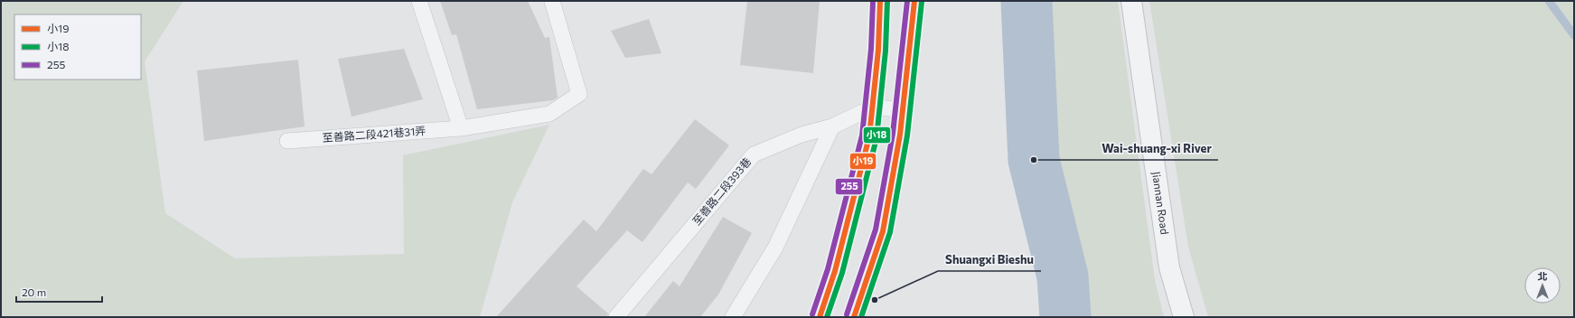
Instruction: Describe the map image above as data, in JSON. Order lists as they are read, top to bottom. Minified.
{"streets":{"street":["Jiannan Road"],"lane":["至善路二段421巷31弄","至善路二段393巷"]},"places":["Wai-shuang-xi River","Shuangxi Bieshu"],"lines":["transit line 小19","transit line 小18","transit line 255"],"legend":["小19","小18","255"],"scale_bar":"20 m","north":"top"}
